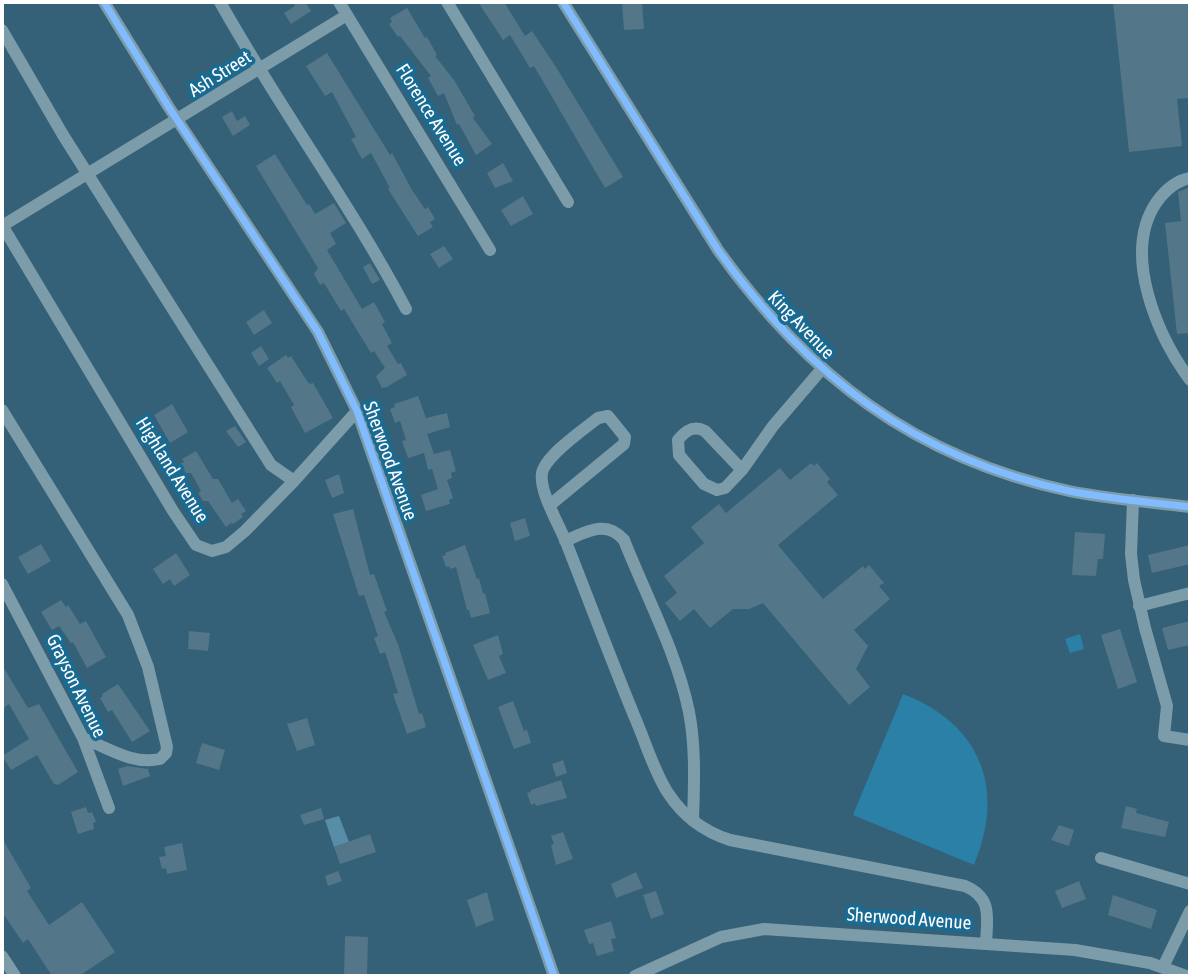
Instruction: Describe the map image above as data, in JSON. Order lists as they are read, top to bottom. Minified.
{"streets":{"street":["Ash Street","Florence Avenue","King Avenue","Sherwood Avenue","Highland Avenue","Grayson Avenue"]},"crossings":[["Ash Street","Florence Avenue"],["Ash Street","Sherwood Avenue"],["Ash Street","Highland Avenue"],["Sherwood Avenue","Highland Avenue"]]}
